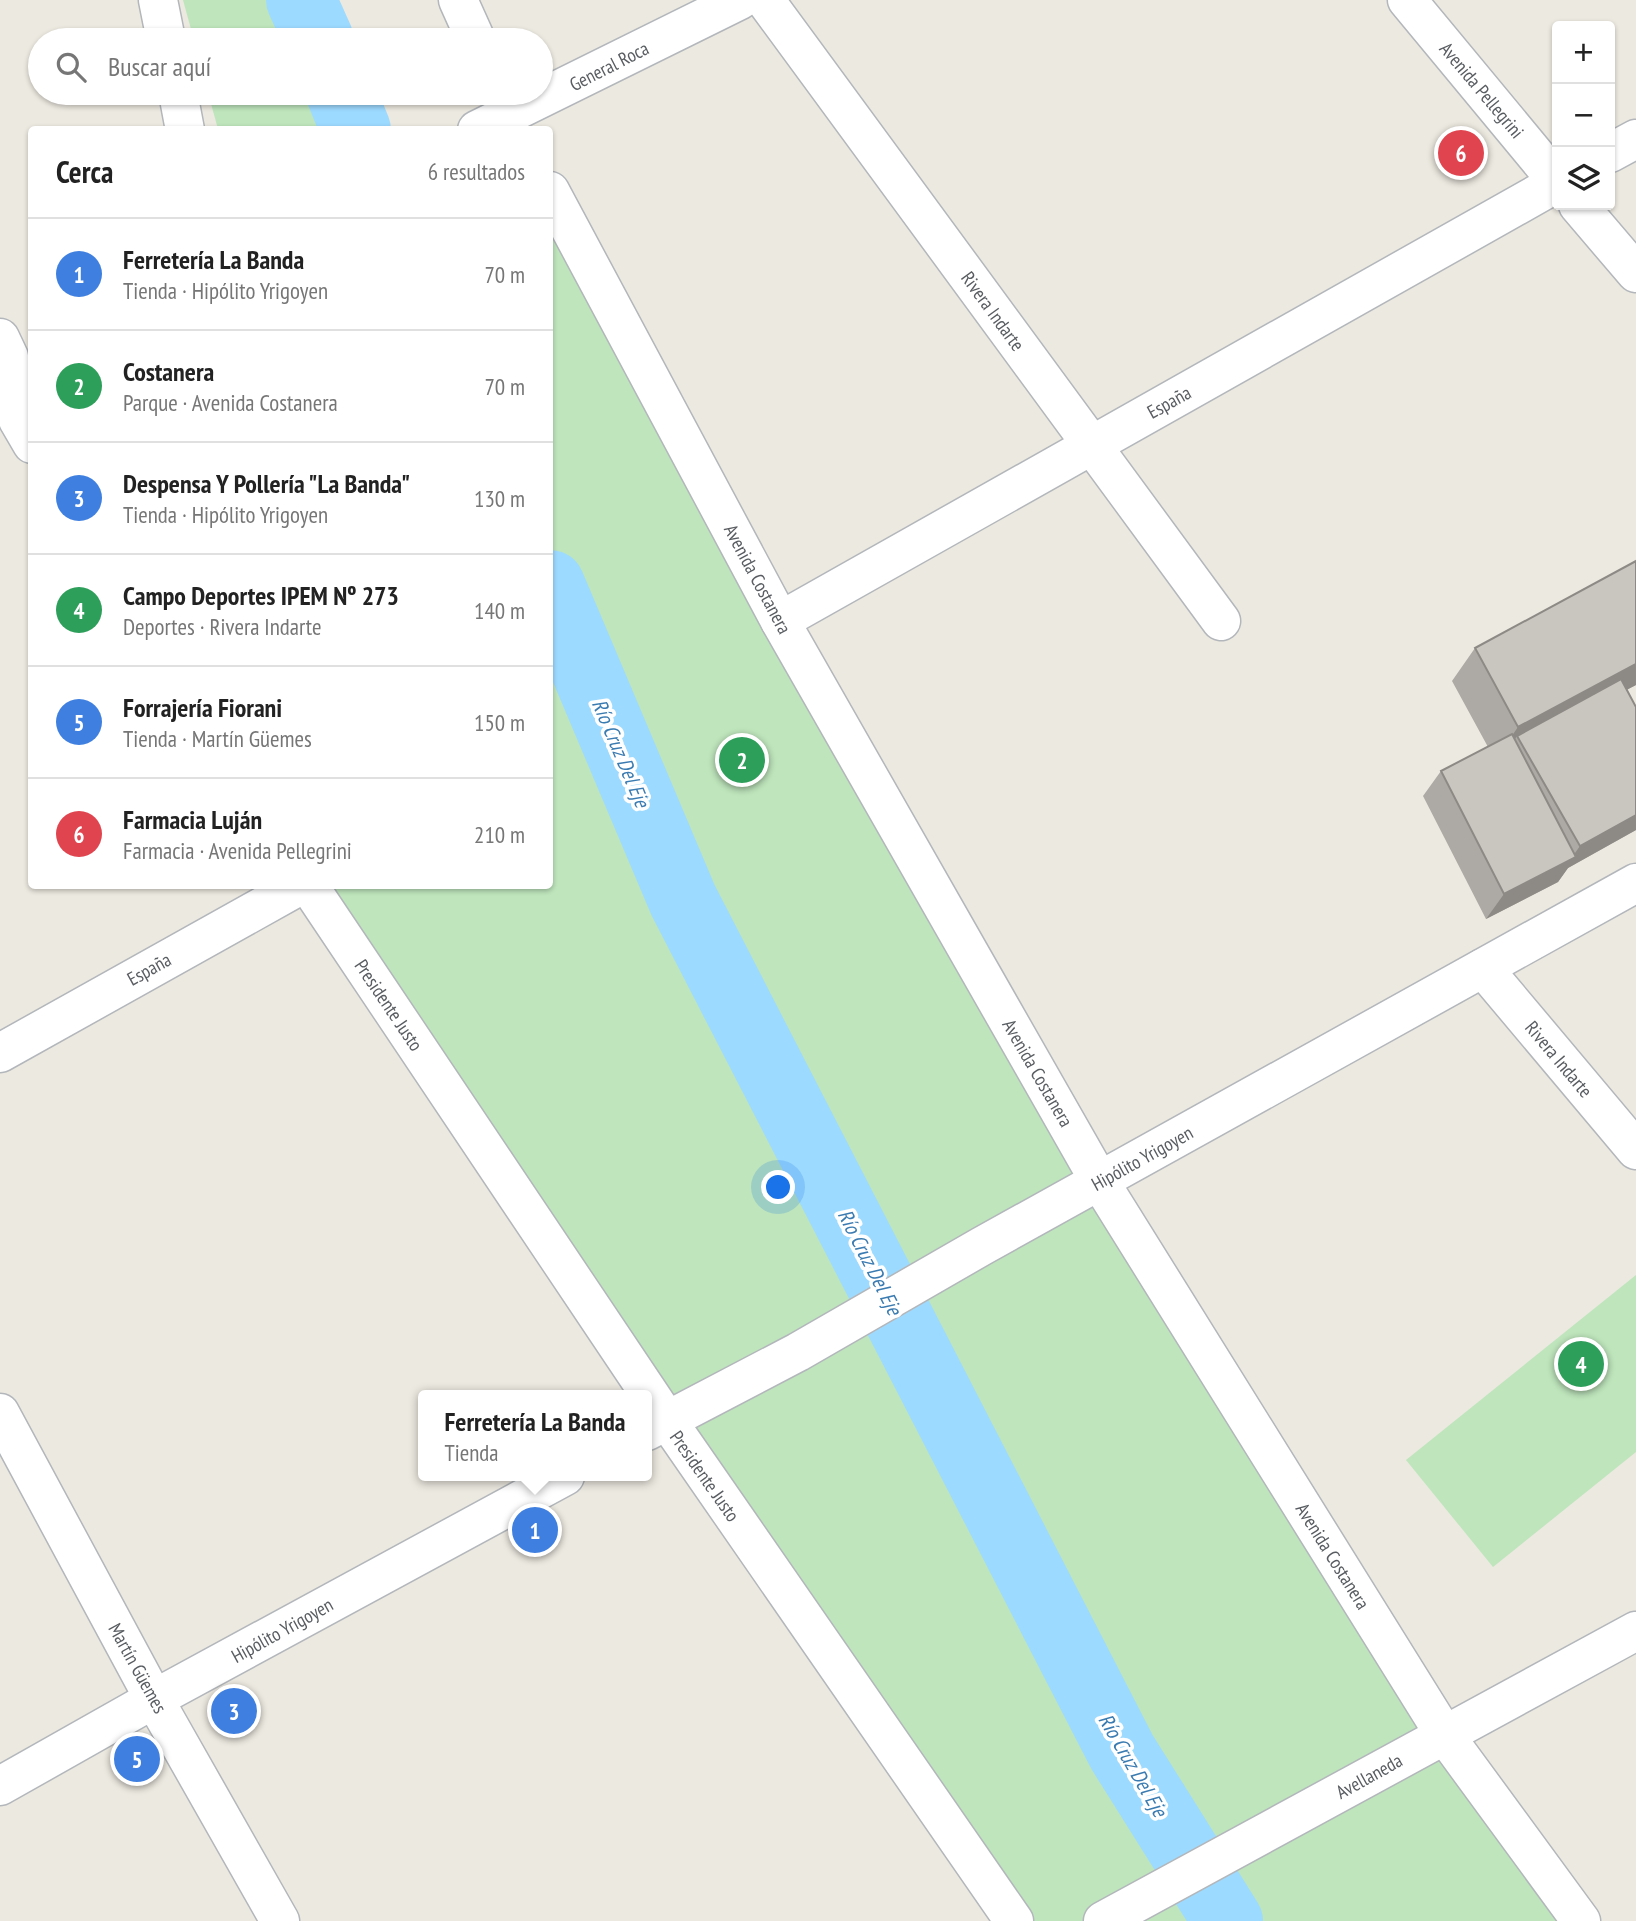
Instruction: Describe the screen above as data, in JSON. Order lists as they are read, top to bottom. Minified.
{"streets":{"street":["General Roca","Avenida Pellegrini","Rivera Indarte","España","Avenida Costanera","Presidente Justo","Hipólito Yrigoyen","Martín Güemes","Avellaneda"]},"crossings":[["Rivera Indarte","España"],["Rivera Indarte","Hipólito Yrigoyen"],["España","Avenida Costanera"],["Avenida Costanera","Hipólito Yrigoyen"],["Avenida Costanera","Avellaneda"],["Presidente Justo","Hipólito Yrigoyen"],["Hipólito Yrigoyen","Martín Güemes"]],"water":["Río Cruz Del Eje"],"page":{"map_buttons":["+","−"],"search":"Buscar aquí","pins":["6","2","4","1","3","5"],"heading":["Cerca","6 resultados"],"list":[{"mark":"1","name":"Ferretería La Banda","note":"Tienda · Hipólito Yrigoyen","value":"70 m"},{"mark":"2","name":"Costanera","note":"Parque · Avenida Costanera","value":"70 m"},{"mark":"3","name":"Despensa Y Pollería \"La Banda\"","note":"Tienda · Hipólito Yrigoyen","value":"130 m"},{"mark":"4","name":"Campo Deportes IPEM Nº 273","note":"Deportes · Rivera Indarte","value":"140 m"},{"mark":"5","name":"Forrajería Fiorani","note":"Tienda · Martín Güemes","value":"150 m"},{"mark":"6","name":"Farmacia Luján","note":"Farmacia · Avenida Pellegrini","value":"210 m"}],"popup":["Ferretería La Banda","Tienda"]}}
